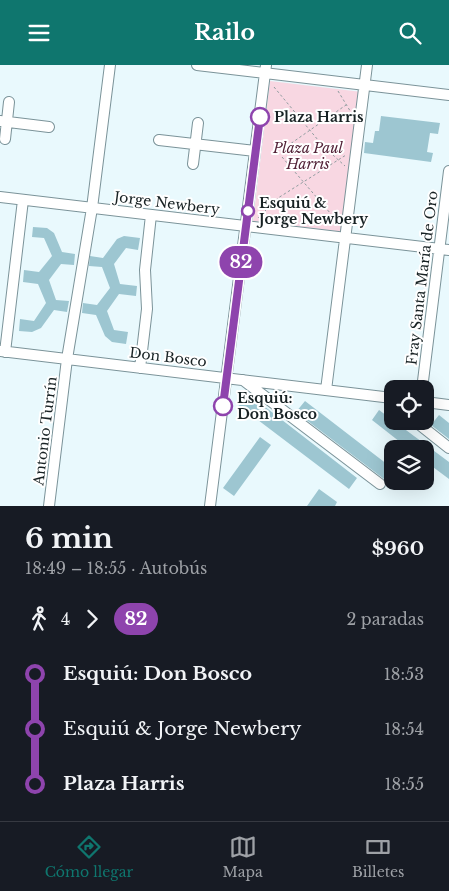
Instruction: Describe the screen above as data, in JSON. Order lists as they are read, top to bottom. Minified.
{"streets":{"street":["Jorge Newbery","Fray Santa María de Oro","Don Bosco","Antonio Turrín"]},"crossings":[["Jorge Newbery","Fray Santa María de Oro"],["Jorge Newbery","Antonio Turrín"],["Don Bosco","Antonio Turrín"]],"parks":["Plaza Paul Harris"],"places":["Plaza Harris","Esquiú & Jorge Newbery","Esquiú: Don Bosco"],"lines":["bus line 82"],"page":{"header":"Railo","on_map":"82","heading":["6 min","18:49 – 18:55 · Autobús","$960"],"legs":["4","82","2 paradas"],"list":[{"name":"Esquiú: Don Bosco","value":"18:53"},{"name":"Esquiú & Jorge Newbery","value":"18:54"},{"name":"Plaza Harris","value":"18:55"}],"tabs":["Cómo llegar","Mapa","Billetes"]}}
